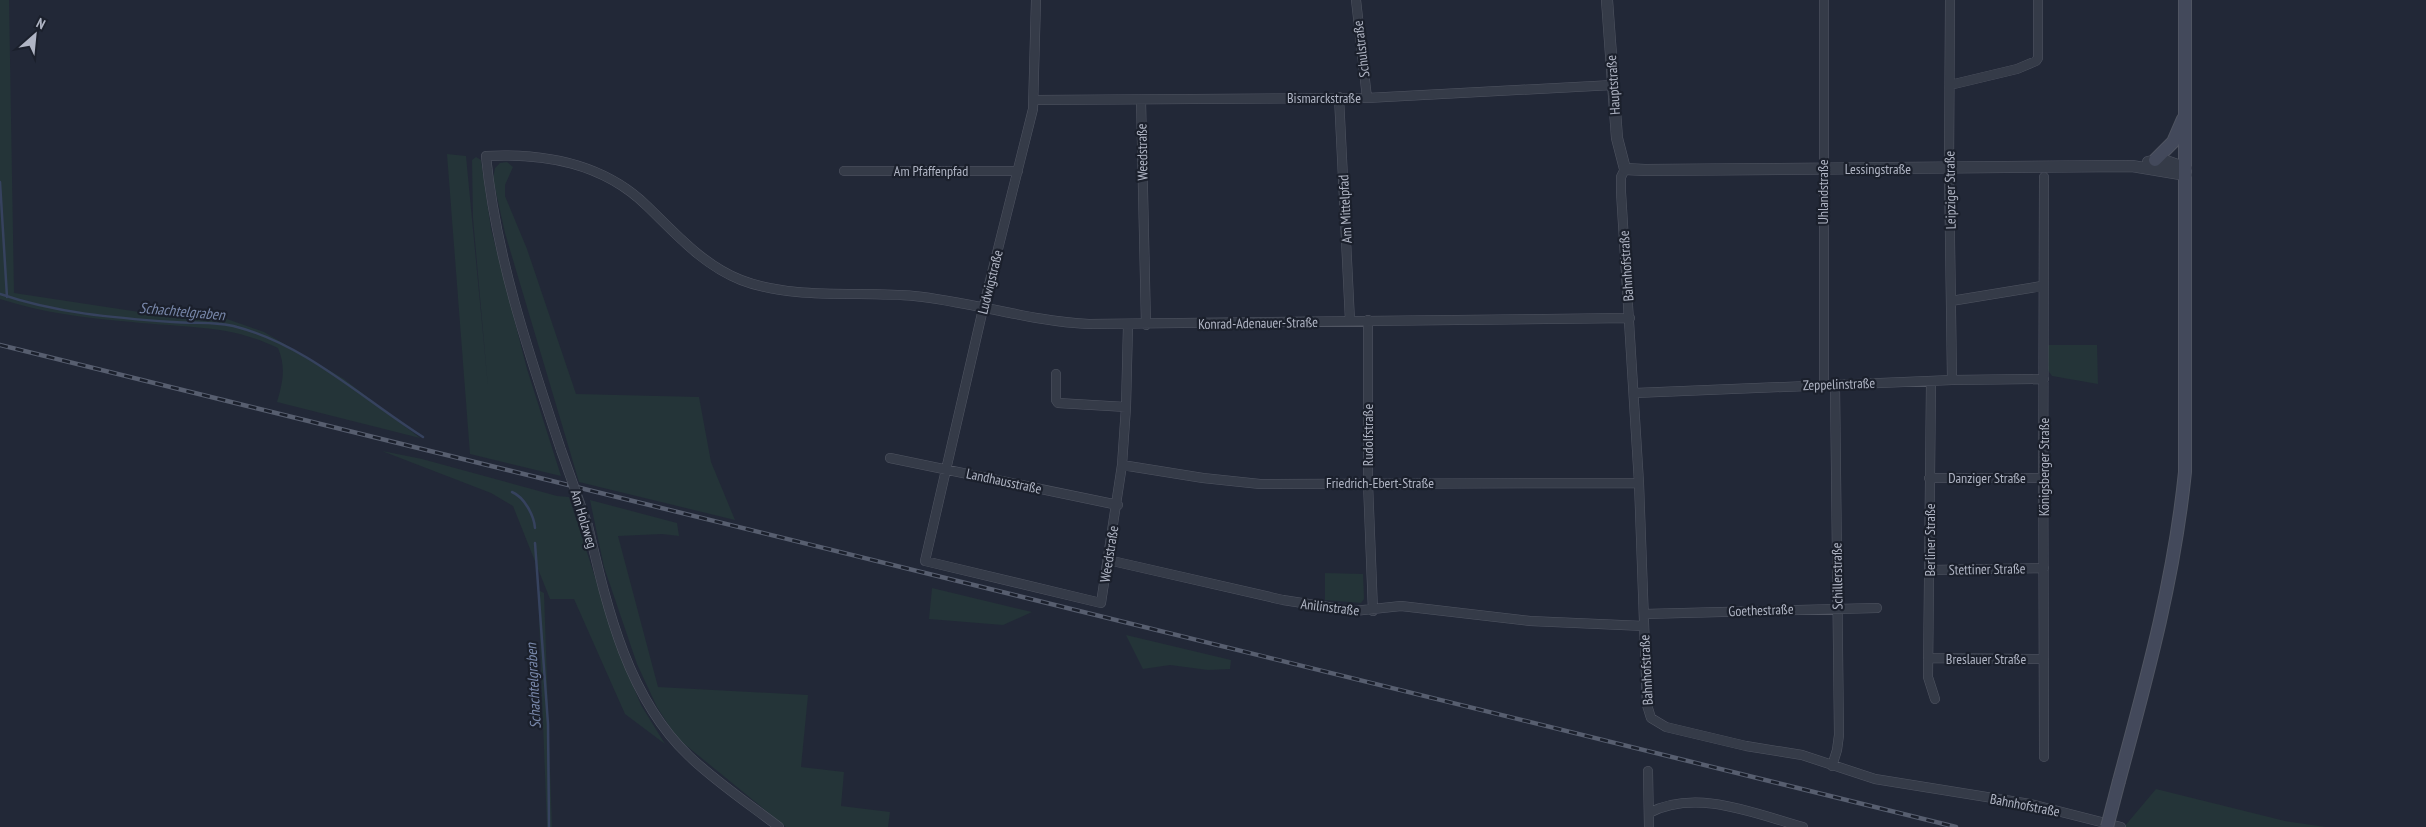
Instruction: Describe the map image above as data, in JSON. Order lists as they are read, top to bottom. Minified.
{"streets":{"street":["Schulstraße","Hauptstraße","Bismarckstraße","Weedstraße","Lessingstraße","Am Pfaffenpfad","Leipziger Straße","Uhlandstraße","Am Mittelpfad","Bahnhofstraße","Ludwigstraße","Konrad-Adenauer-Straße","Zeppelinstraße","Rudolfstraße","Königsberger Straße","Danziger Straße","Landhausstraße","Friedrich-Ebert-Straße","Am Holzweg","Berliner Straße","Stettiner Straße","Schillerstraße","Anilinstraße","Goethestraße","Breslauer Straße"]},"crossings":[["Schulstraße","Bismarckstraße"],["Hauptstraße","Bismarckstraße"],["Hauptstraße","Lessingstraße"],["Hauptstraße","Bahnhofstraße"],["Bismarckstraße","Weedstraße"],["Bismarckstraße","Am Mittelpfad"],["Bismarckstraße","Ludwigstraße"],["Weedstraße","Ludwigstraße"],["Weedstraße","Konrad-Adenauer-Straße"],["Weedstraße","Landhausstraße"],["Weedstraße","Friedrich-Ebert-Straße"],["Weedstraße","Anilinstraße"],["Lessingstraße","Leipziger Straße"],["Lessingstraße","Uhlandstraße"],["Lessingstraße","Bahnhofstraße"],["Am Pfaffenpfad","Ludwigstraße"],["Leipziger Straße","Zeppelinstraße"],["Uhlandstraße","Zeppelinstraße"],["Am Mittelpfad","Konrad-Adenauer-Straße"],["Bahnhofstraße","Konrad-Adenauer-Straße"],["Bahnhofstraße","Zeppelinstraße"],["Bahnhofstraße","Friedrich-Ebert-Straße"],["Bahnhofstraße","Schillerstraße"],["Bahnhofstraße","Anilinstraße"],["Bahnhofstraße","Goethestraße"],["Ludwigstraße","Konrad-Adenauer-Straße"],["Ludwigstraße","Landhausstraße"],["Konrad-Adenauer-Straße","Rudolfstraße"],["Konrad-Adenauer-Straße","Am Holzweg"],["Zeppelinstraße","Königsberger Straße"],["Zeppelinstraße","Berliner Straße"],["Zeppelinstraße","Schillerstraße"],["Rudolfstraße","Friedrich-Ebert-Straße"],["Rudolfstraße","Anilinstraße"],["Königsberger Straße","Danziger Straße"],["Königsberger Straße","Stettiner Straße"],["Königsberger Straße","Breslauer Straße"],["Danziger Straße","Berliner Straße"],["Berliner Straße","Stettiner Straße"],["Berliner Straße","Breslauer Straße"],["Schillerstraße","Goethestraße"]],"water":["Schachtelgraben"],"north":"top right"}
